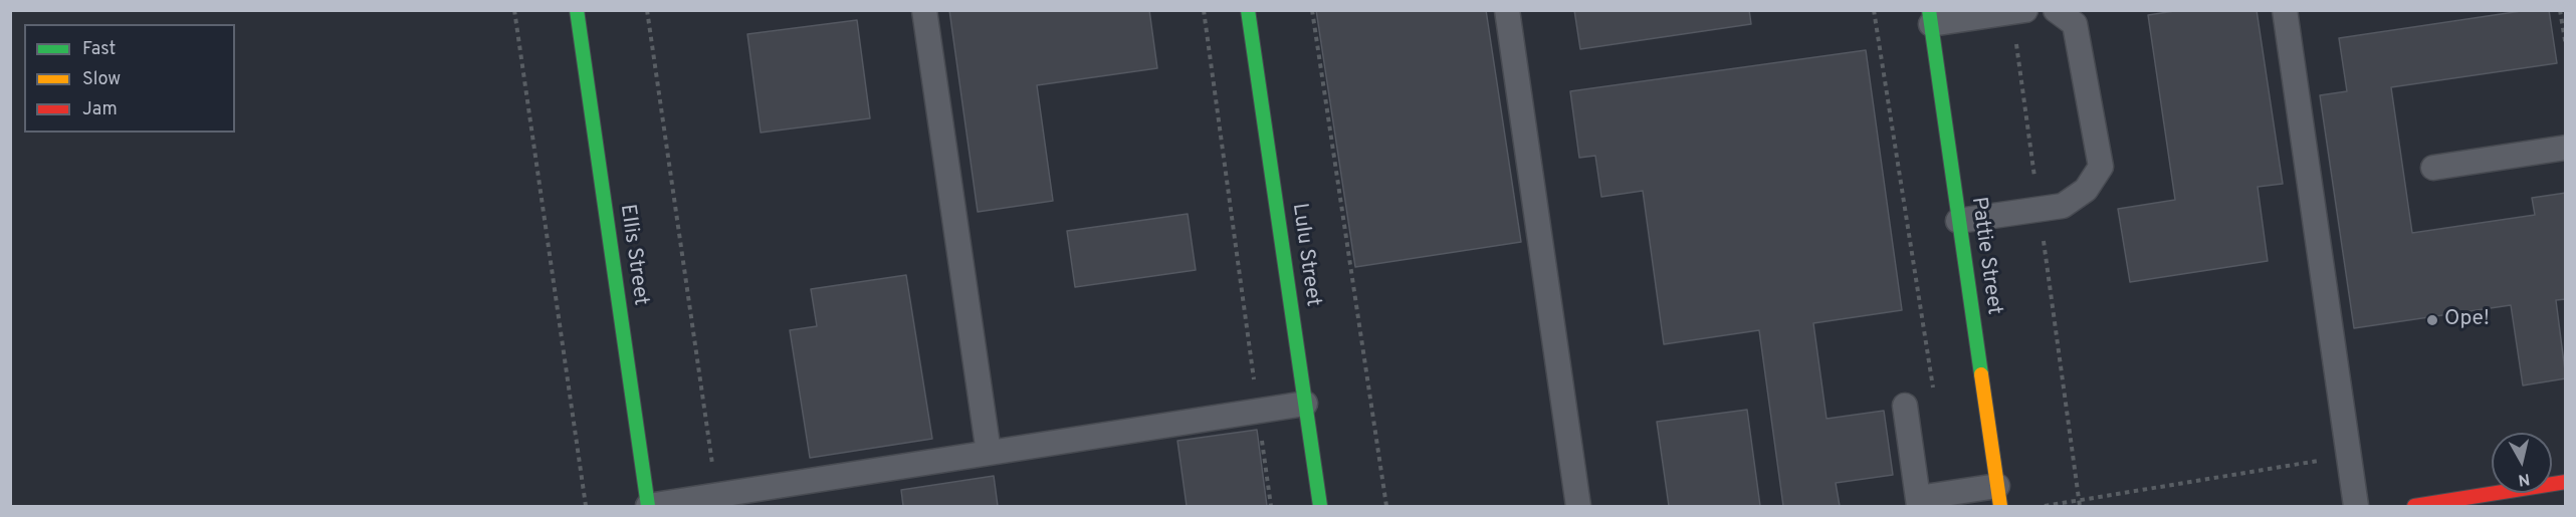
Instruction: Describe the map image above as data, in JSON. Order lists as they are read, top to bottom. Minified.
{"streets":{"street":["Ellis Street","Lulu Street","Pattie Street"]},"places":["Ope!"],"legend":["Fast","Slow","Jam"],"north":"bottom"}
